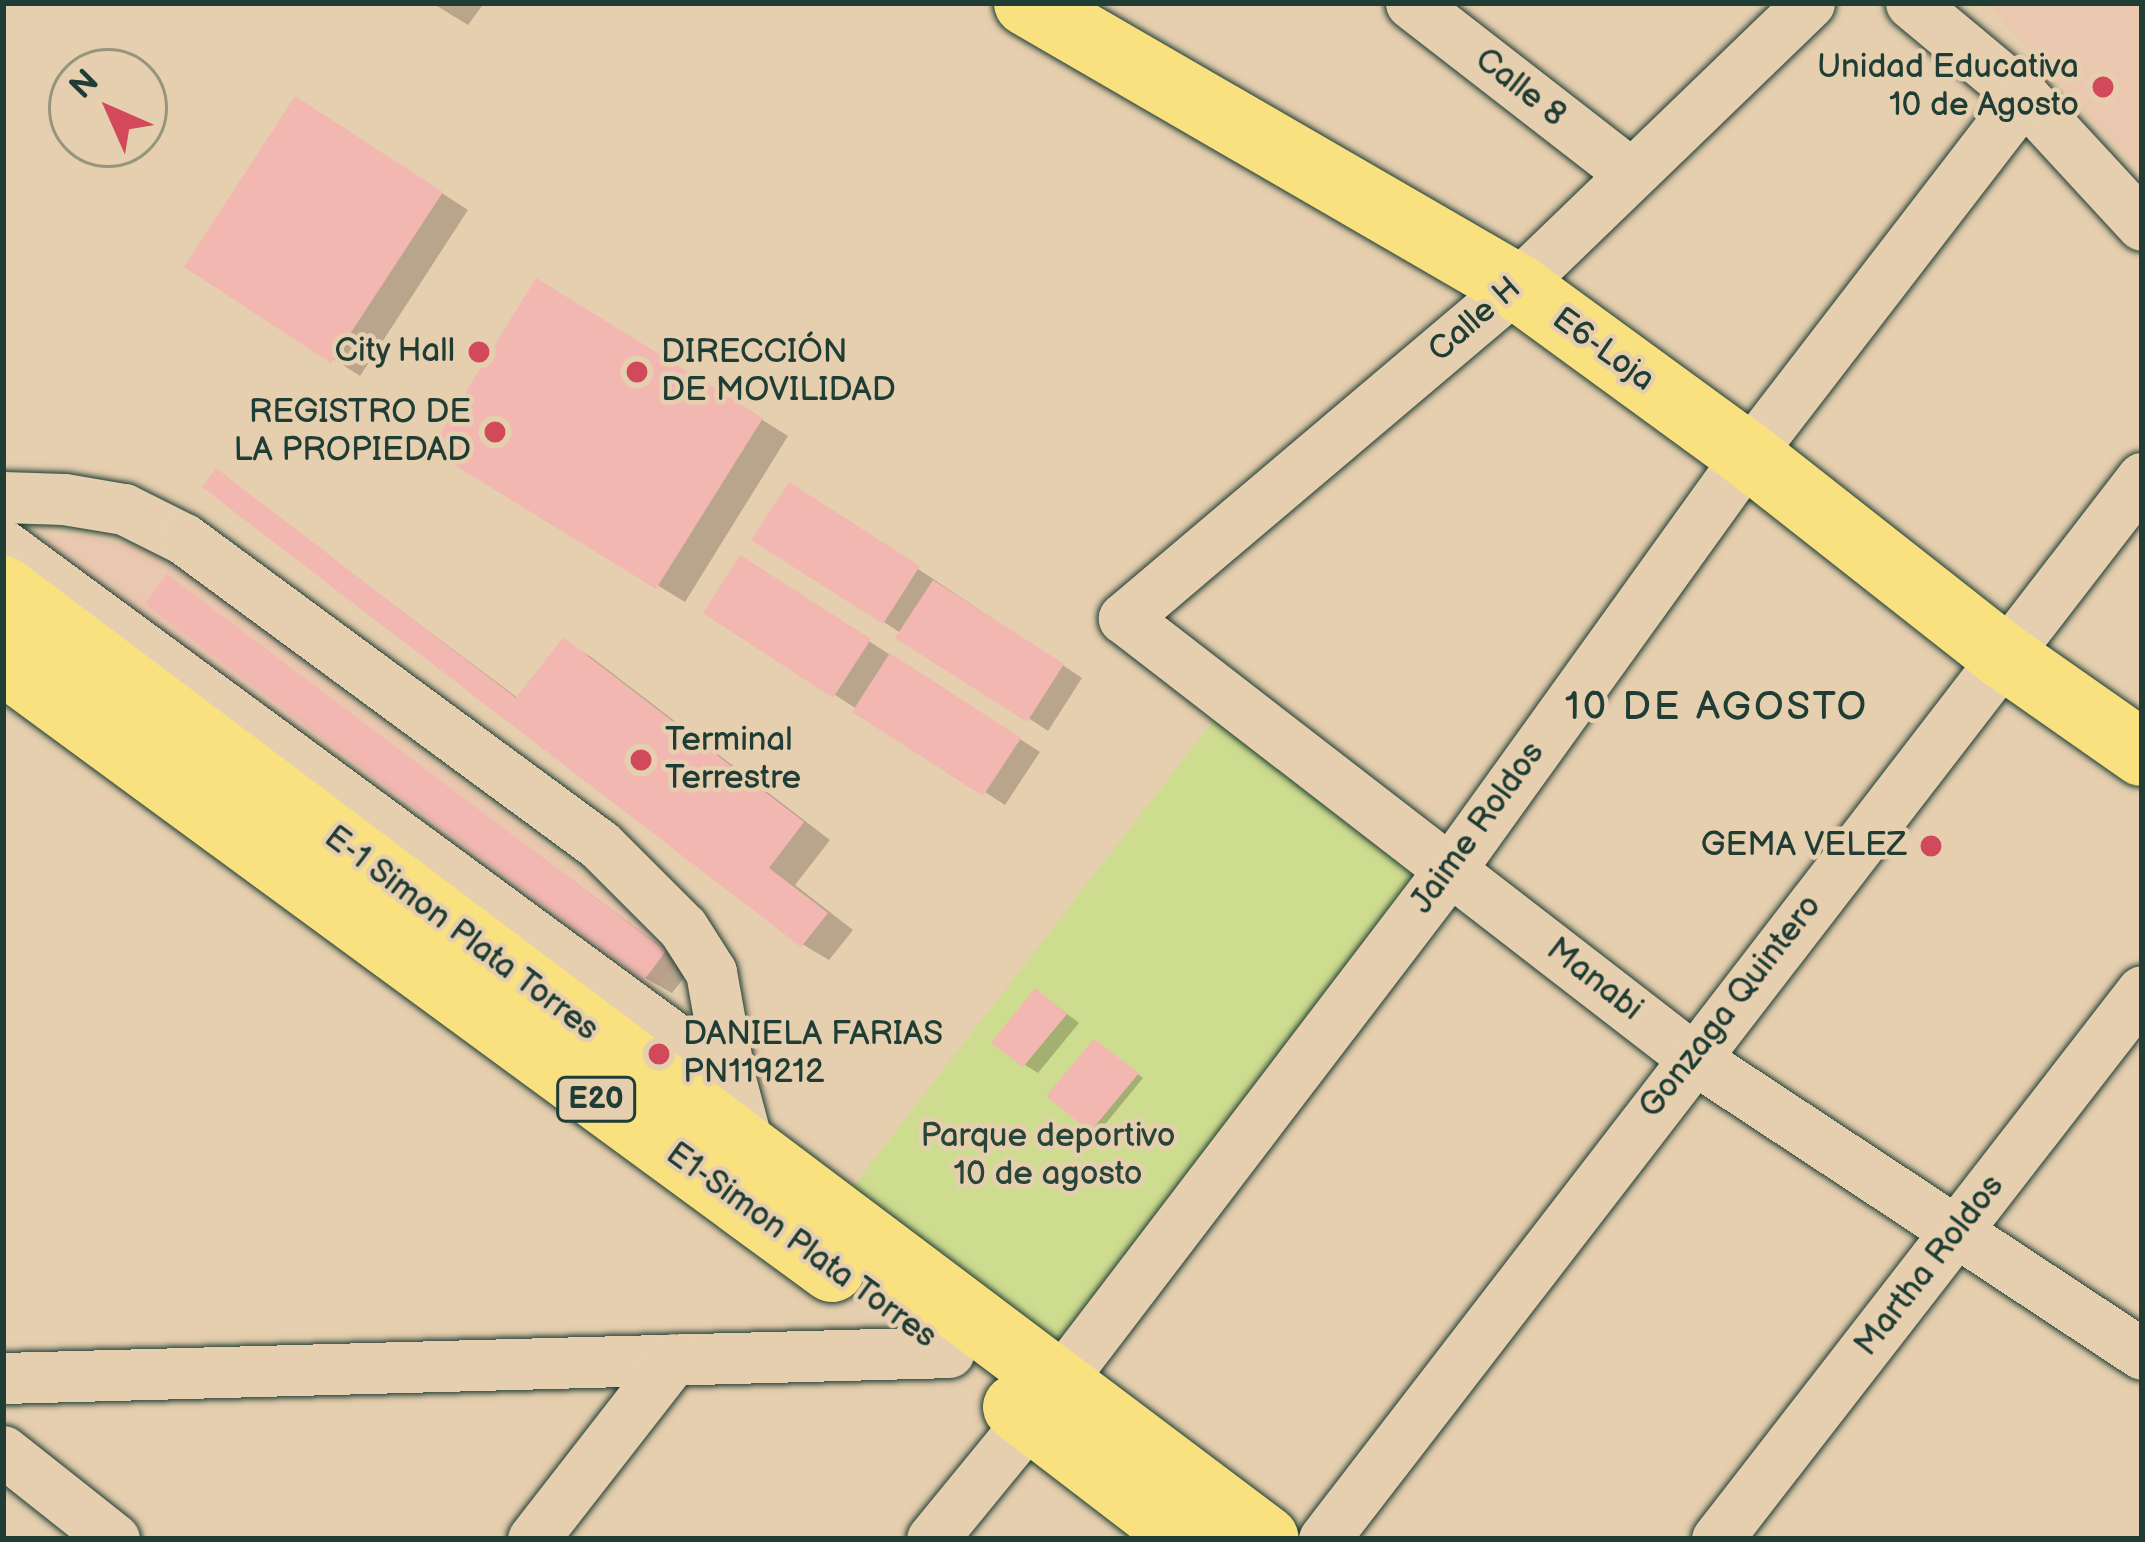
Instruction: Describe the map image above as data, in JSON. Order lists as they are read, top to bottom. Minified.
{"streets":{"main road":["E6-Loja","E-1 Simon Plata Torres","E20","E1-Simon Plata Torres"],"street":["Calle 8","Calle H","Jaime Roldos","Manabi","Gonzaga Quintero","Martha Roldos"]},"crossings":[["Calle 8","Calle H"],["Calle H","E6-Loja"],["Calle H","Manabi"],["E6-Loja","Jaime Roldos"],["E6-Loja","Gonzaga Quintero"],["Jaime Roldos","E-1 Simon Plata Torres"],["Jaime Roldos","Manabi"],["Jaime Roldos","E1-Simon Plata Torres"],["E-1 Simon Plata Torres","E1-Simon Plata Torres"],["Manabi","Gonzaga Quintero"],["Manabi","Martha Roldos"]],"districts":["10 DE AGOSTO"],"parks":["Parque deportivo 10 de agosto"],"places":["Unidad Educativa 10 de Agosto","City Hall","DIRECCIÓN DE MOVILIDAD","REGISTRO DE LA PROPIEDAD","Terminal Terrestre","GEMA VELEZ","DANIELA FARIAS PN119212"],"north":"top left"}
